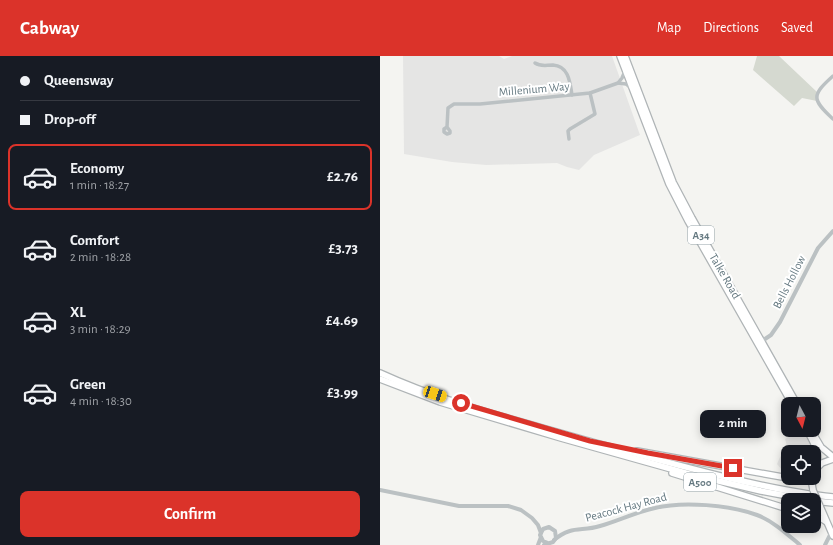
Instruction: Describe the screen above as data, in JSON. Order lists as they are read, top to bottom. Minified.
{"streets":{"highway":["A34","Talke Road","A500"],"street":["Millenium Way","Bells Hollow","Peacock Hay Road"]},"crossings":[["Talke Road","Bells Hollow"]],"north":"bottom","page":{"header":"Cabway","nav":["Map","Directions","Saved"],"banner":["Queensway","Drop-off"],"list":[{"name":"Economy","note":"1 min · 18:27","value":"£2.76"},{"name":"Comfort","note":"2 min · 18:28","value":"£3.73"},{"name":"XL","note":"3 min · 18:29","value":"£4.69"},{"name":"Green","note":"4 min · 18:30","value":"£3.99"}],"bubble":"2 min","buttons":"Confirm"}}
